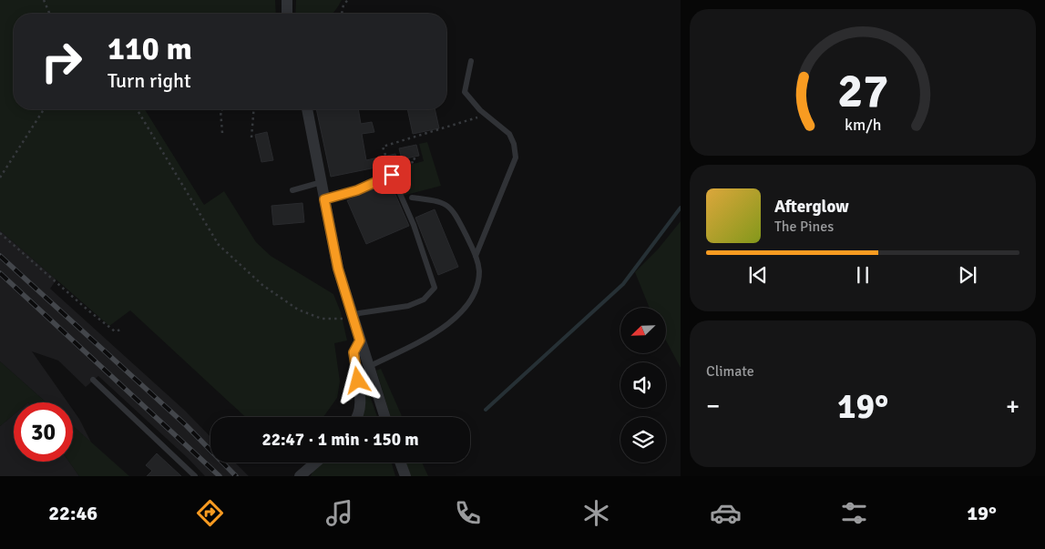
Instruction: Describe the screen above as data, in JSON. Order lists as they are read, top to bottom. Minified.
{"north":"bottom left","page":{"turn":["110 m","Turn right"],"song":["Afterglow","The Pines"],"tile":"Climate","heat":["−","19°","+"],"limit":"30","trip":"22:47 · 1 min · 150 m","tabs":["22:46","19°"],"gauge":["27","km/h"]}}
